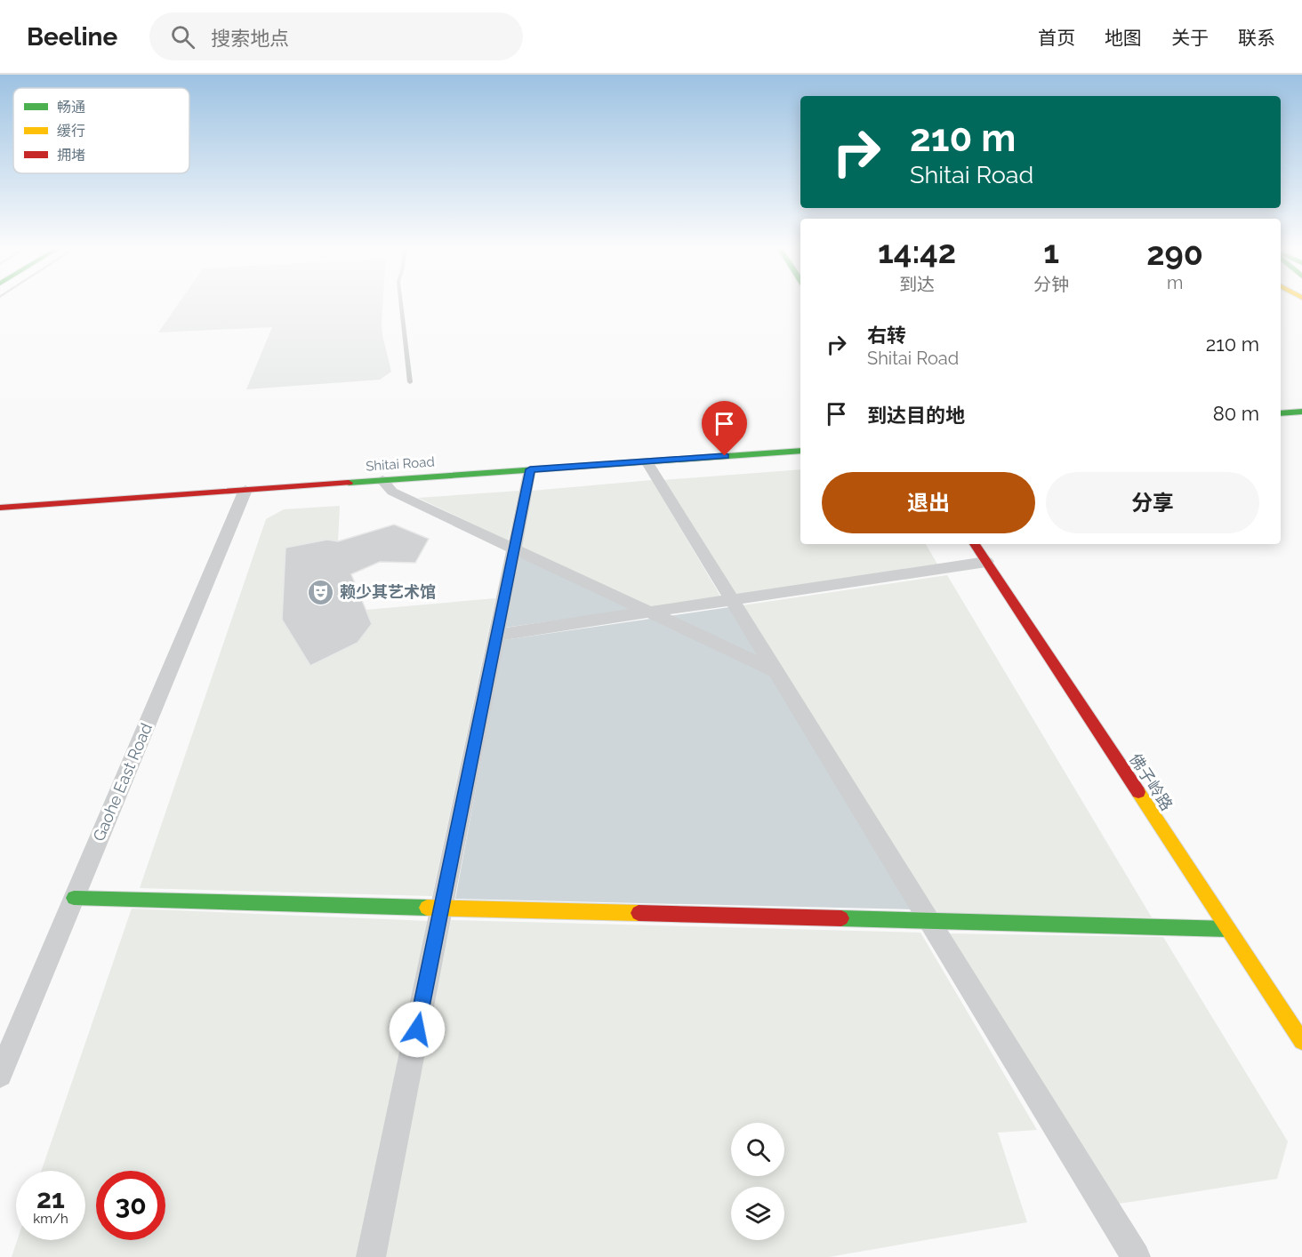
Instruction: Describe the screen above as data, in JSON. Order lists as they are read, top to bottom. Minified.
{"streets":{"main road":["Shitai Road","佛子岭路"],"street":["Gaohe East Road"]},"crossings":[["Shitai Road","Gaohe East Road"]],"places":{"theatre":["赖少其艺术馆"]},"legend":["畅通","缓行","拥堵"],"page":{"header":"Beeline","search":"搜索地点","nav":["首页","地图","关于","联系"],"turn":["210 m","Shitai Road"],"eta":["14:42","到达","1","分钟","290","m"],"list":[{"name":"右转","note":"Shitai Road","value":"210 m"},{"name":"到达目的地","value":"80 m"}],"buttons":["退出","分享"],"speed":"21 km/h","limit":"30"}}
